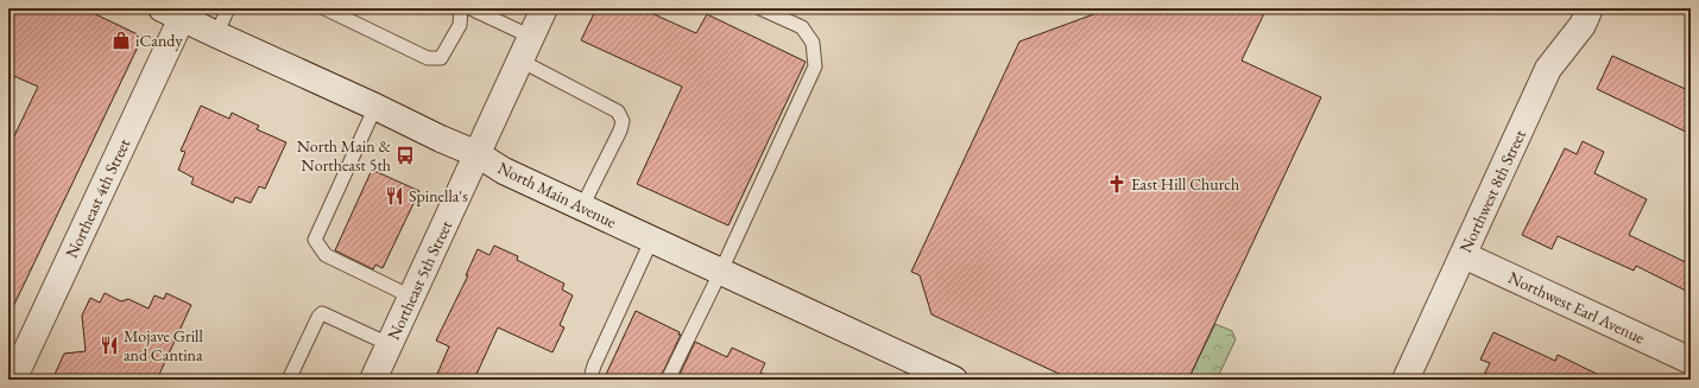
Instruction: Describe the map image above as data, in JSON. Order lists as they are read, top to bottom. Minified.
{"streets":{"street":["Northwest 8th Street","North Main Avenue","Northeast 4th Street","Northeast 5th Street","Northwest Earl Avenue"]},"crossings":[["Northwest 8th Street","Northwest Earl Avenue"],["North Main Avenue","Northeast 4th Street"],["North Main Avenue","Northeast 5th Street"]],"places":{"shop":["iCandy"],"bus stop":["North Main & Northeast 5th"],"church":["East Hill Church"],"restaurant":["Spinella's","Mojave Grill and Cantina"]}}
